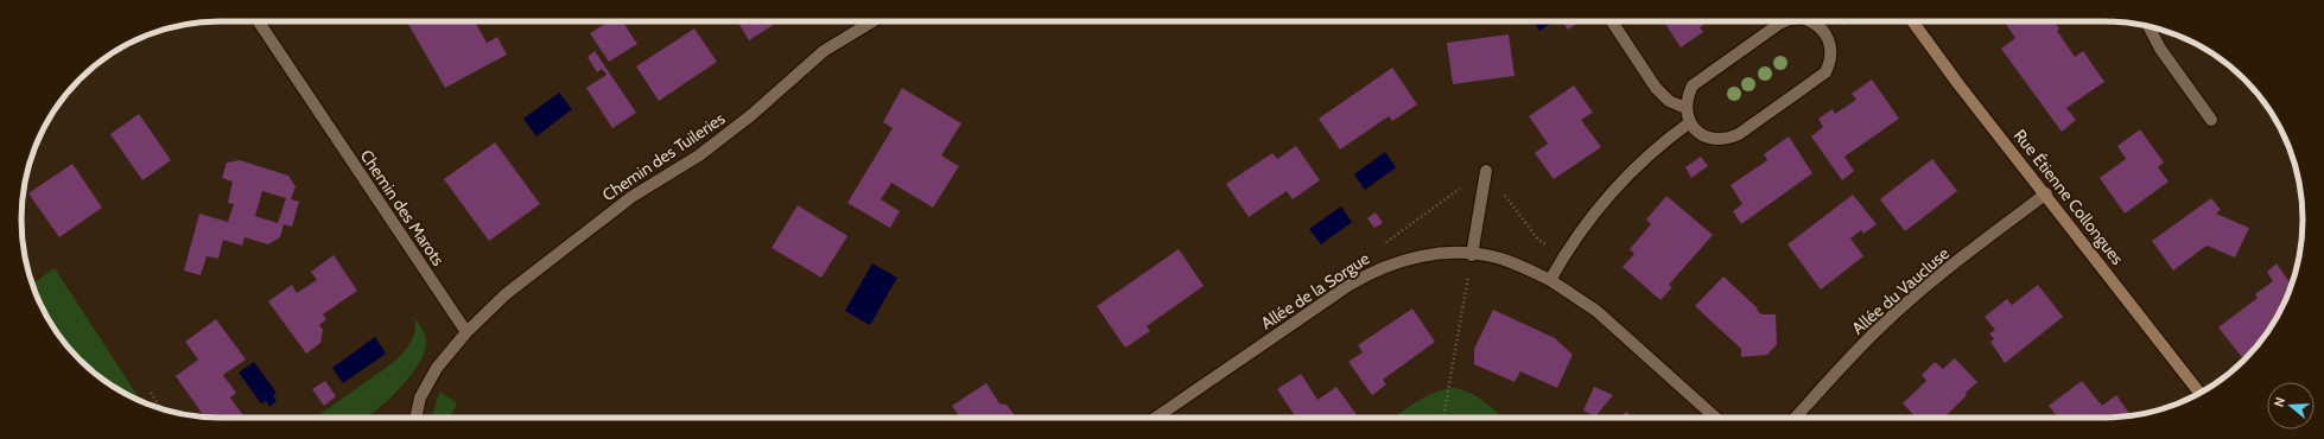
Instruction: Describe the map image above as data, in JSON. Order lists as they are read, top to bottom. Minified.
{"streets":{"main road":["Rue Étienne Collongues"],"street":["Chemin des Tuileries","Chemin des Marots","Allée de la Sorgue","Allée du Vaucluse"]},"crossings":[["Chemin des Tuileries","Chemin des Marots"],["Rue Étienne Collongues","Allée du Vaucluse"]],"north":"left"}
